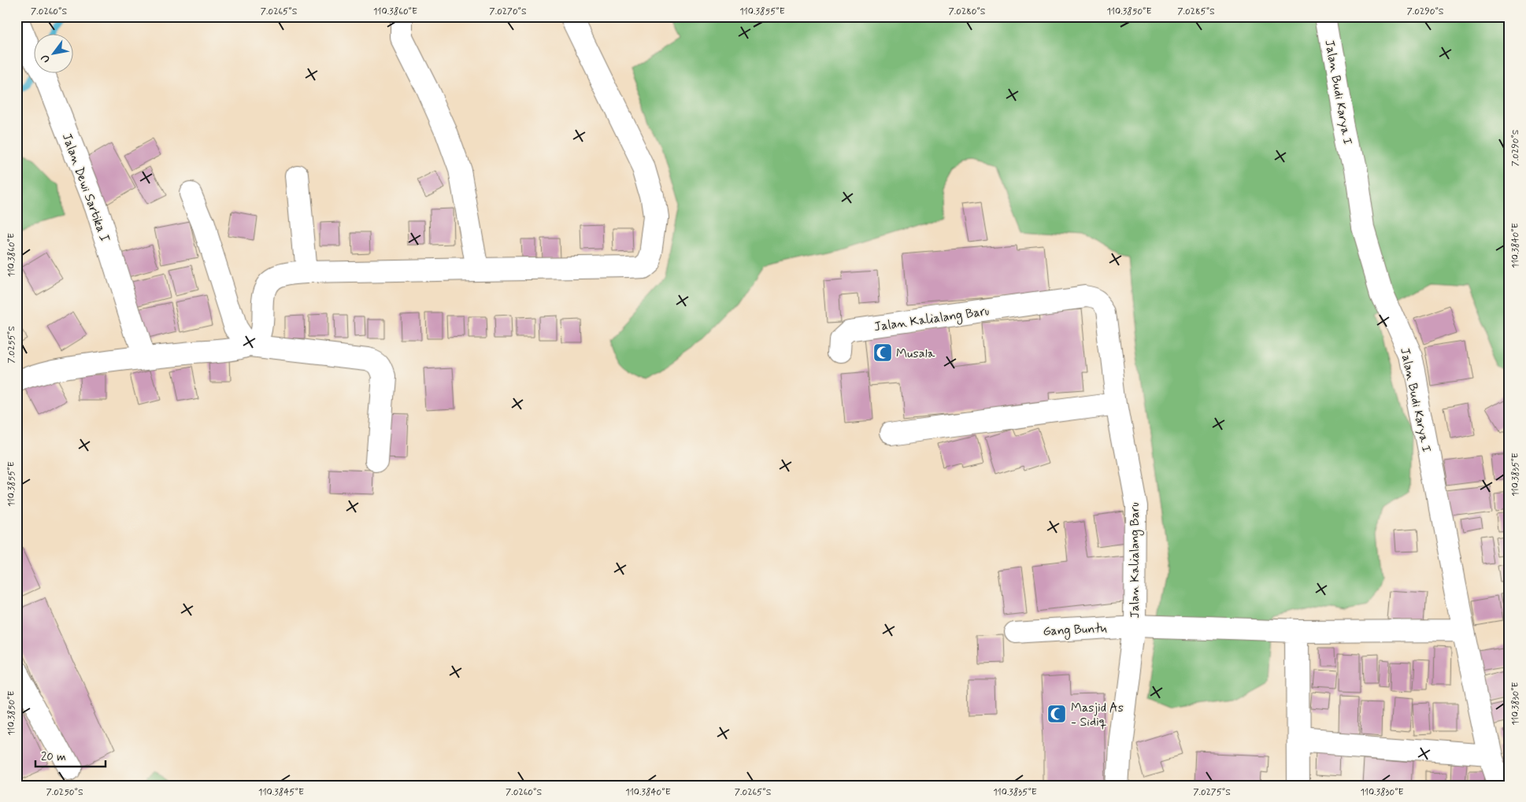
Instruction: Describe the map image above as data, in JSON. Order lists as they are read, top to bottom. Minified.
{"streets":{"street":["Jalan Budi Karya I","Jalan Dewi Sartika I","Jalan Kalialang Baru","Gang Buntu"]},"crossings":[["Jalan Budi Karya I","Jalan Kalialang Baru"],["Jalan Kalialang Baru","Gang Buntu"]],"places":{"mosque":["Musala","Masjid As - Sidiq"]},"scale_bar":"20 m","north":"bottom left","coordinates":["7.0260°S","7.0265°S","110.3860°E","7.0270°S","110.3855°E","7.0280°S","110.3850°E","7.0285°S","7.0290°S","110.3840°E","7.0255°S","110.3835°E","110.3830°E","7.0250°S","110.3845°E","7.0275°S"]}
